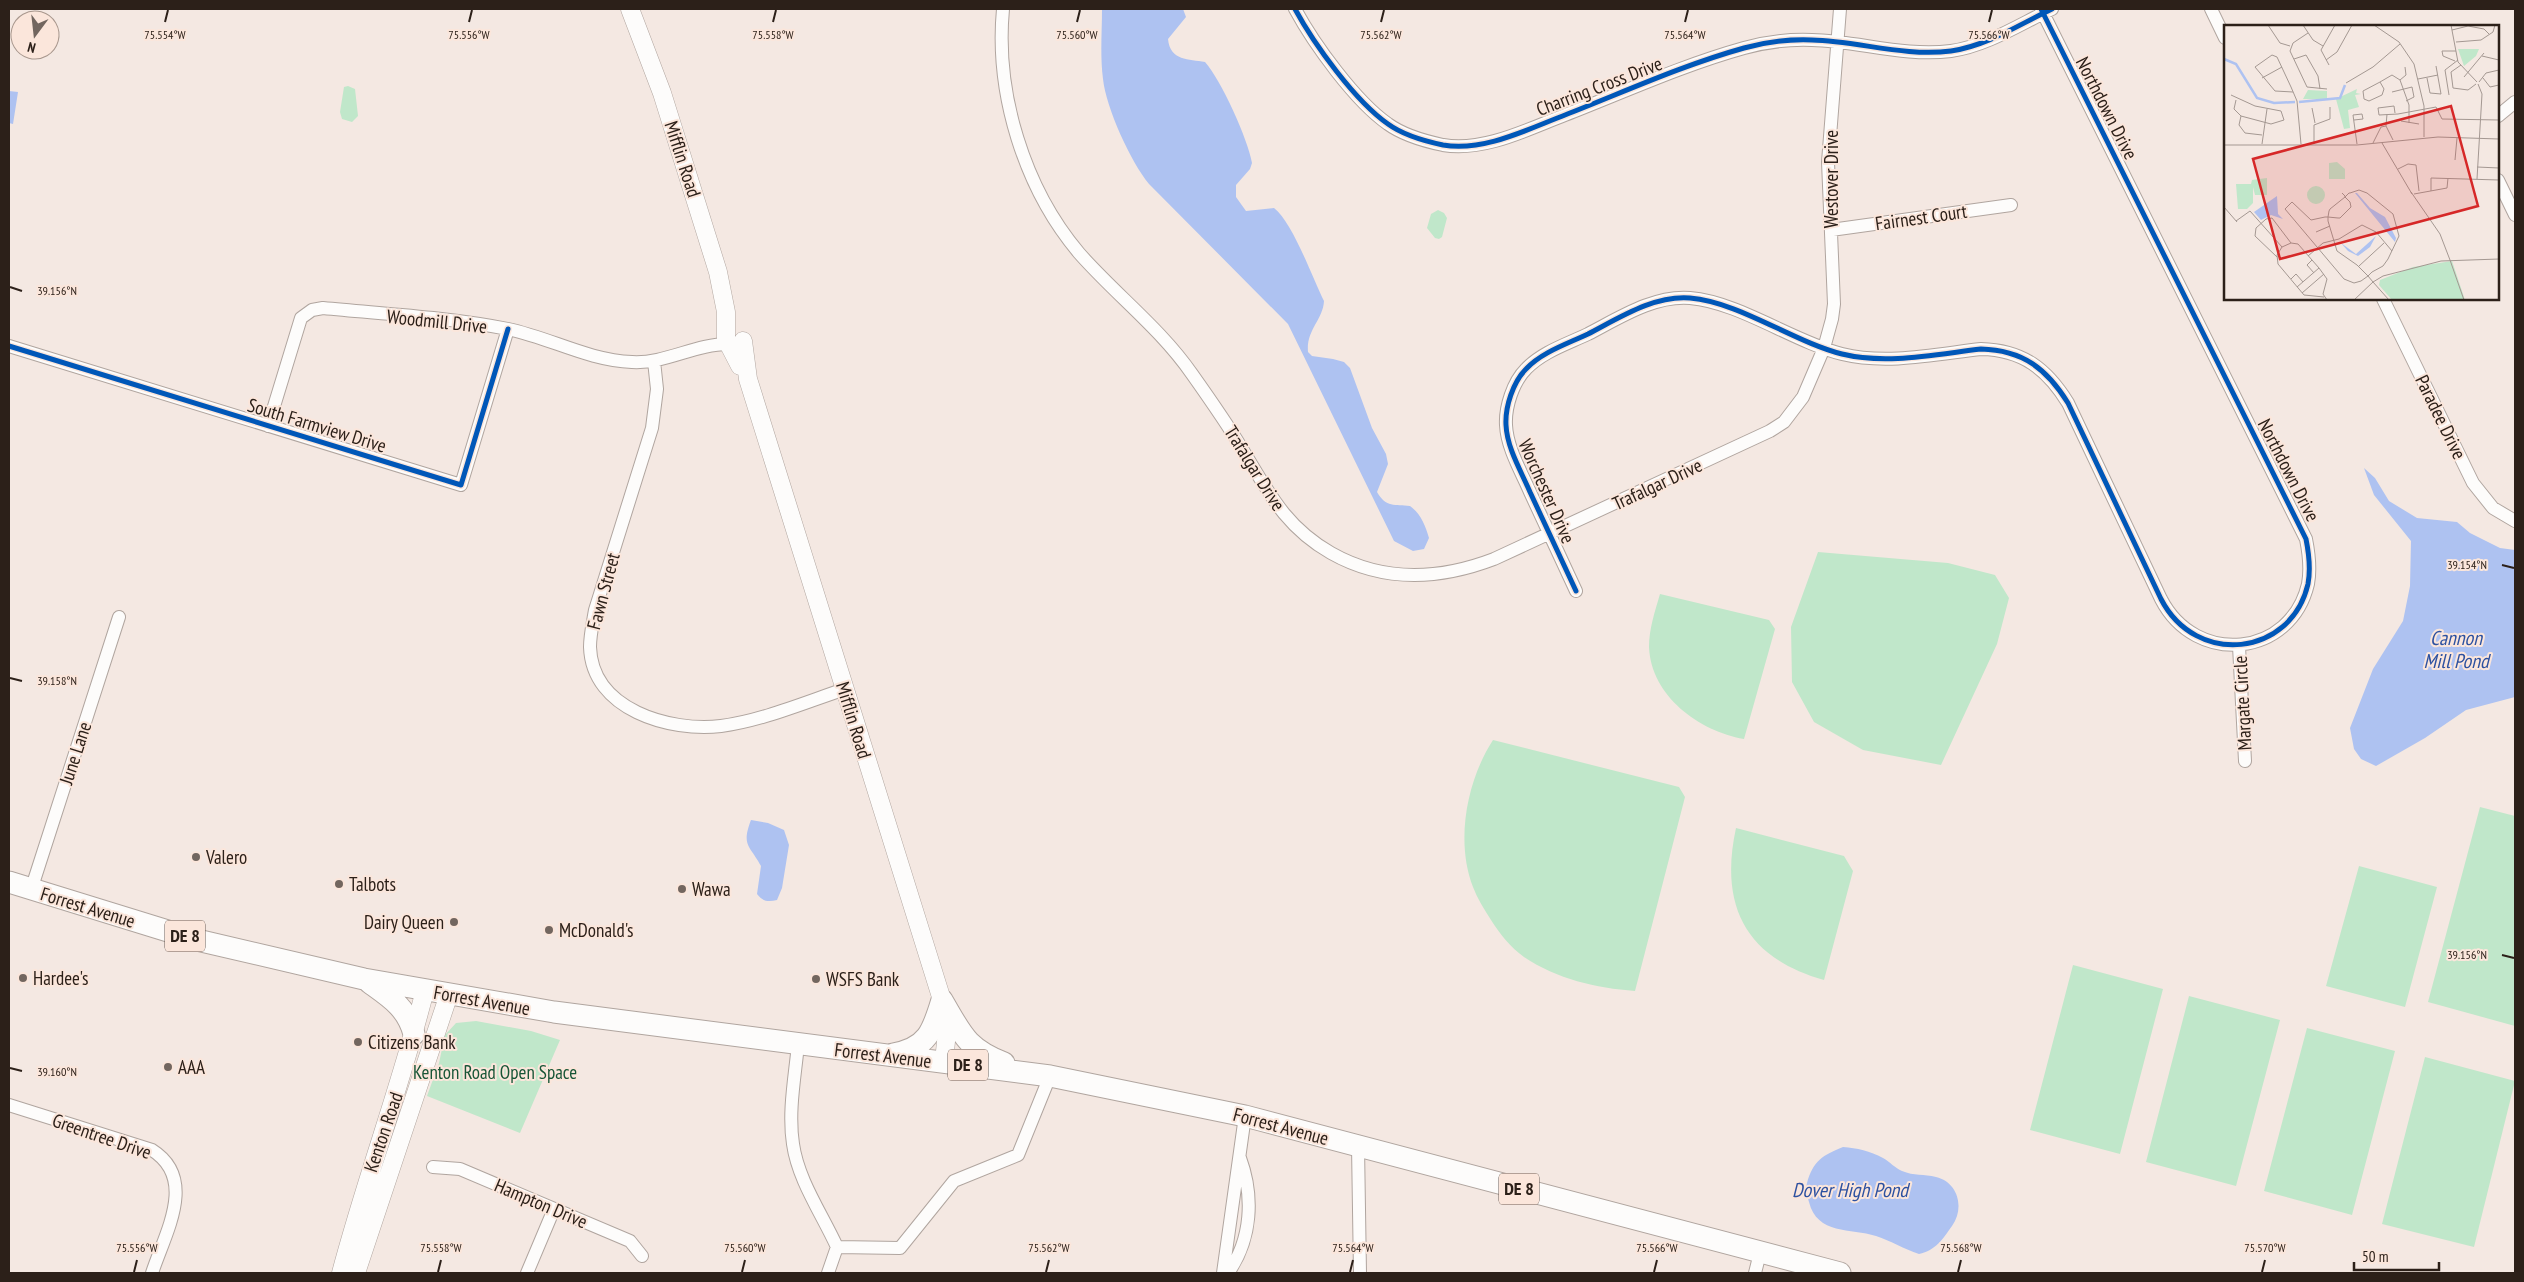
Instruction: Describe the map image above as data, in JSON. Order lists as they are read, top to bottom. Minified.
{"streets":{"highway":["Forrest Avenue","DE 8"],"main road":["Mifflin Road","Kenton Road"],"street":["Charring Cross Drive","Northdown Drive","Westover Drive","Fairnest Court","Woodmill Drive","Paradee Drive","South Farmview Drive","Trafalgar Drive","Worchester Drive","Fawn Street","Margate Circle","June Lane","Greentree Drive","Hampton Drive"]},"crossings":[["Charring Cross Drive","Northdown Drive"],["Charring Cross Drive","Westover Drive"],["Northdown Drive","Westover Drive"],["Northdown Drive","Trafalgar Drive"],["Northdown Drive","Worchester Drive"],["Northdown Drive","Margate Circle"],["Mifflin Road","Woodmill Drive"],["Mifflin Road","Fawn Street"],["Mifflin Road","Forrest Avenue"],["Westover Drive","Fairnest Court"],["Westover Drive","Trafalgar Drive"],["Westover Drive","Worchester Drive"],["Woodmill Drive","South Farmview Drive"],["Woodmill Drive","Fawn Street"],["Trafalgar Drive","Worchester Drive"],["June Lane","Forrest Avenue"],["Forrest Avenue","Kenton Road"]],"water":["Cannon Mill Pond","Dover High Pond"],"parks":["Kenton Road Open Space"],"places":["Valero","Talbots","Wawa","Dairy Queen","McDonald's","Hardee's","WSFS Bank","Citizens Bank","AAA"],"scale_bar":"50 m","north":"bottom","coordinates":["75.554°W","75.556°W","75.558°W","75.560°W","75.562°W","75.564°W","75.566°W","39.156°N","39.154°N","39.158°N","39.160°N","75.568°W","75.570°W"]}
